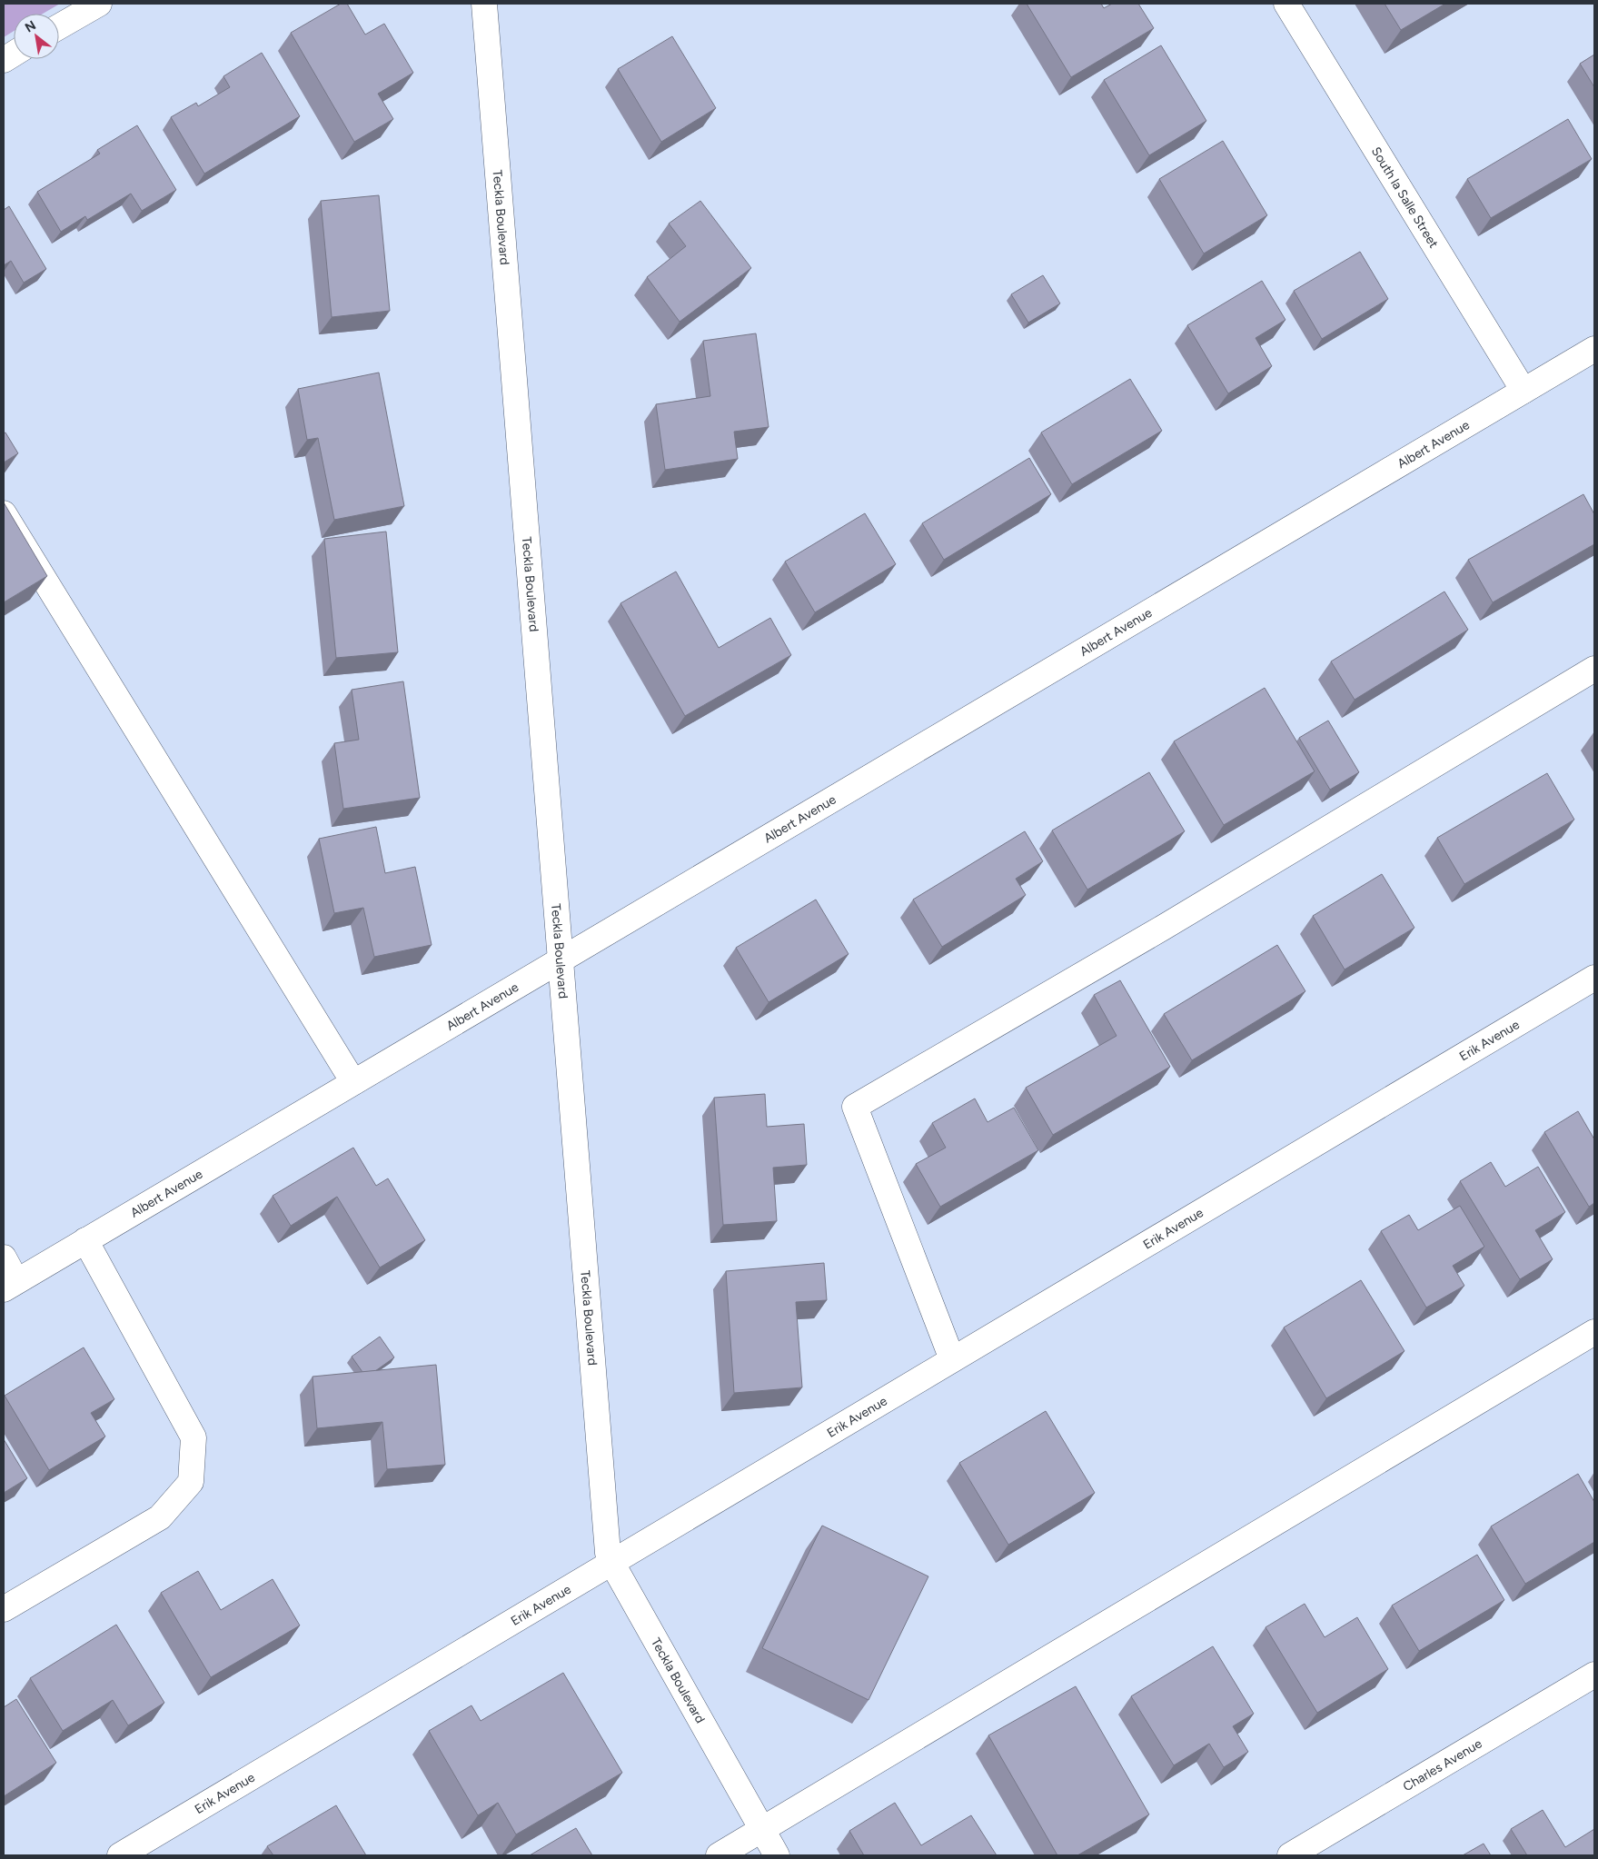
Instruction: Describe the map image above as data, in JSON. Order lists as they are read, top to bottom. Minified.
{"streets":{"street":["South la Salle Street","Teckla Boulevard","Albert Avenue","Erik Avenue","Charles Avenue"]},"crossings":[["South la Salle Street","Albert Avenue"],["Teckla Boulevard","Albert Avenue"],["Teckla Boulevard","Erik Avenue"]],"north":"top left"}
